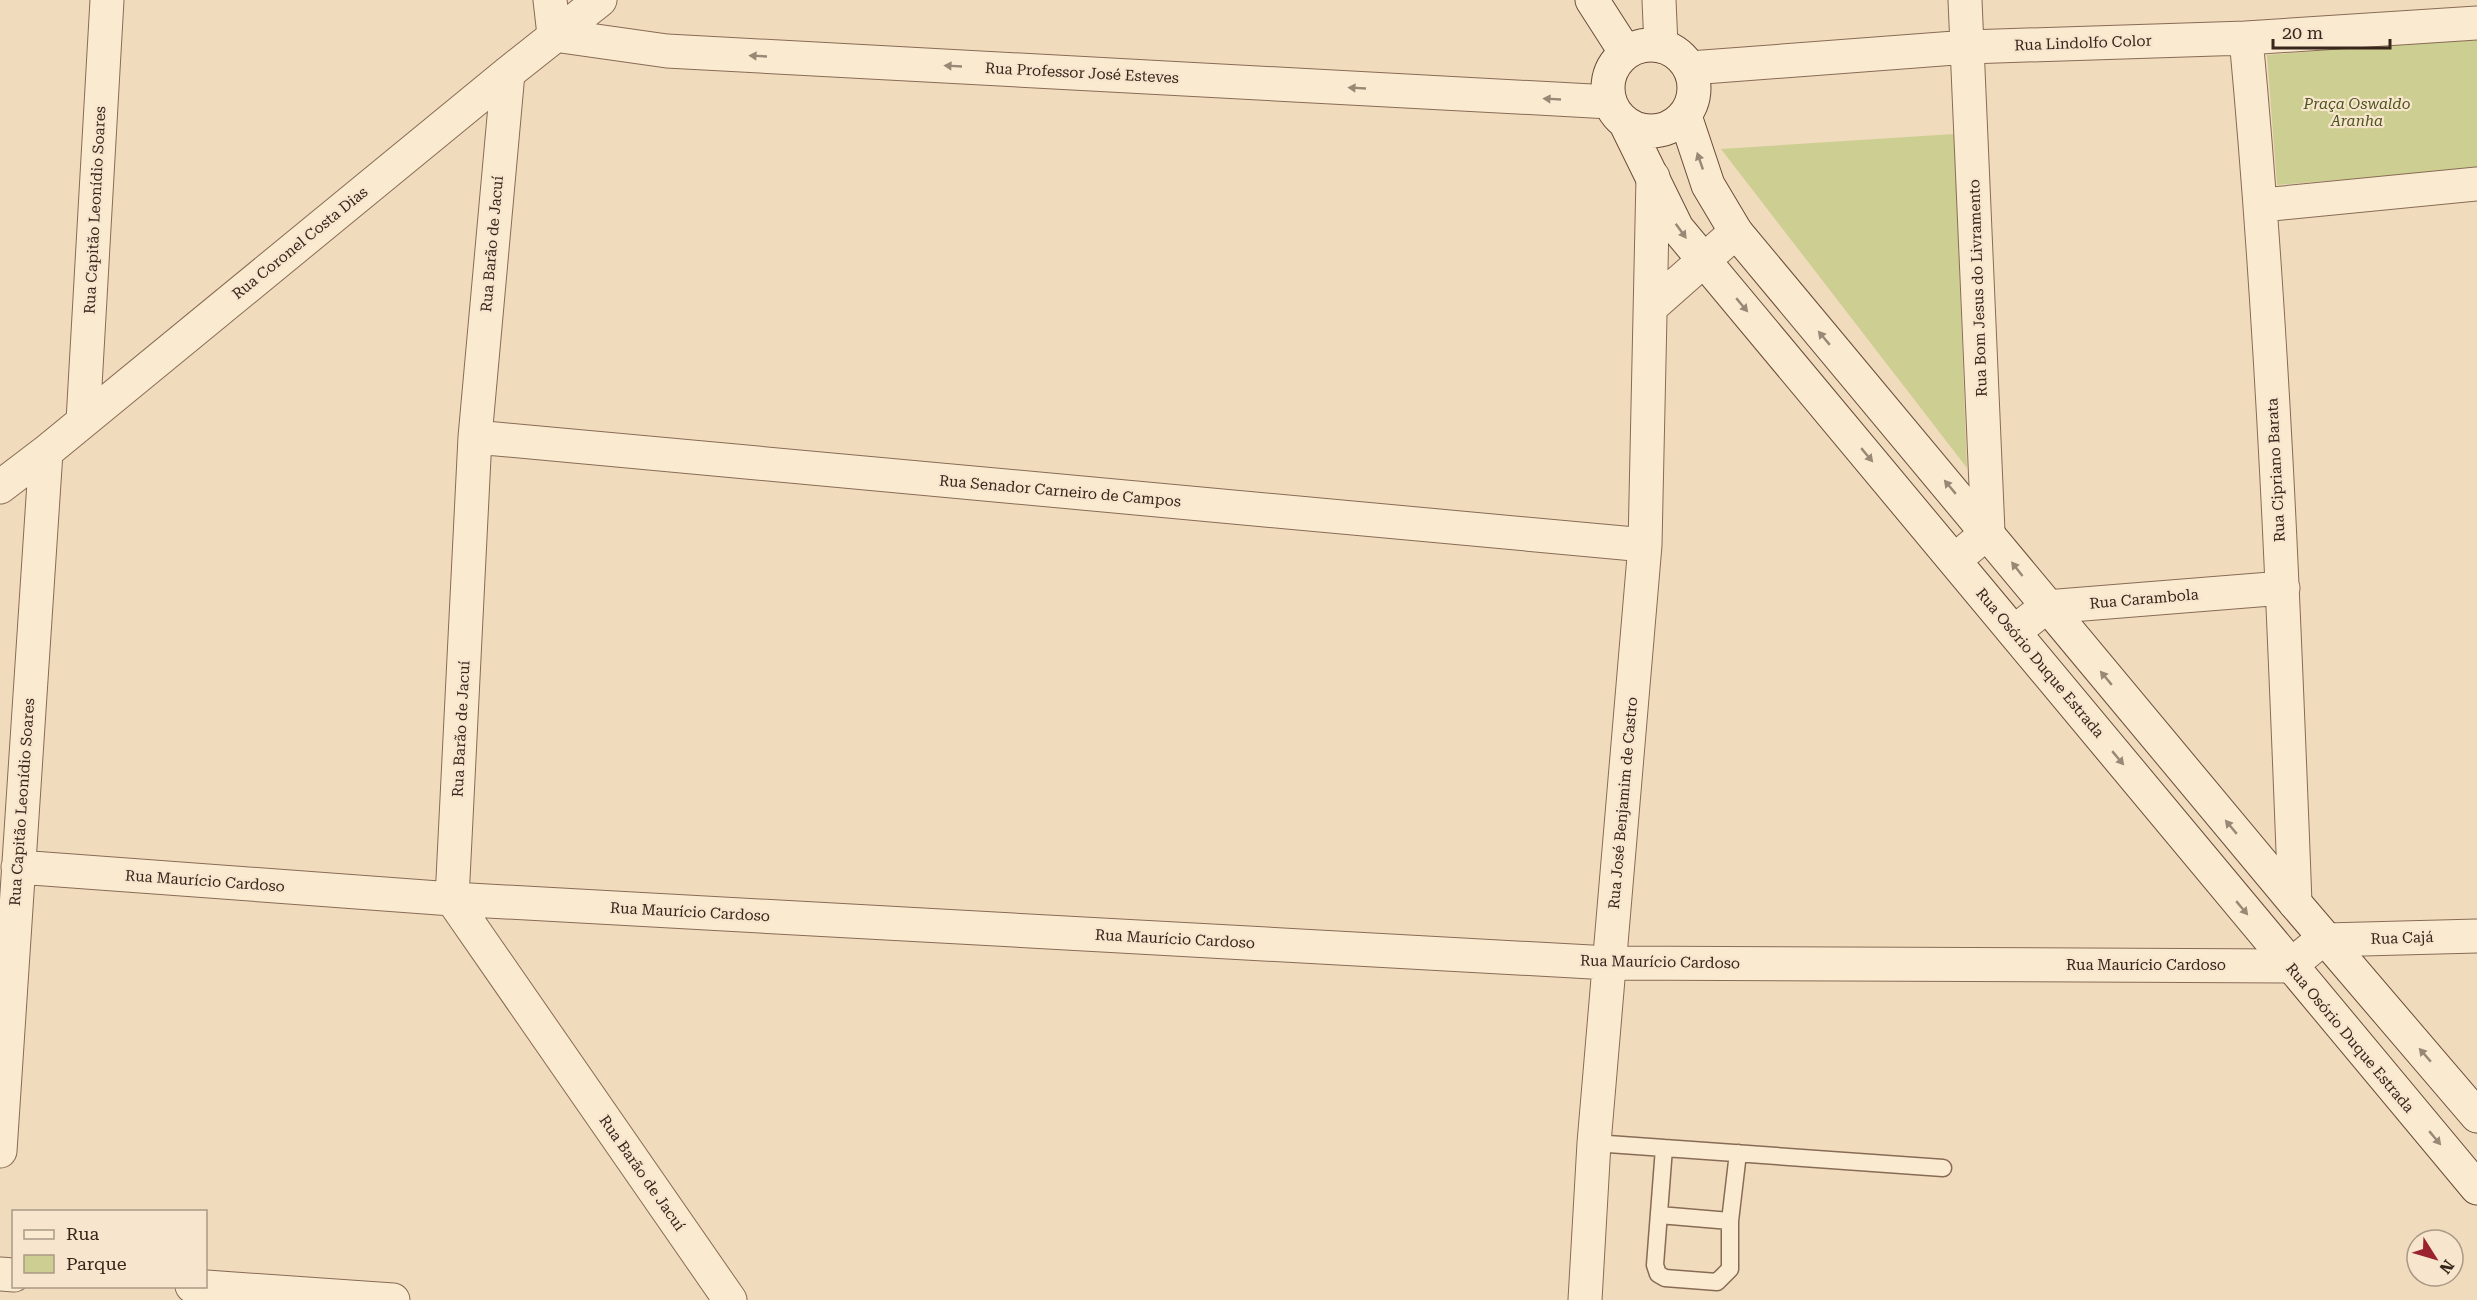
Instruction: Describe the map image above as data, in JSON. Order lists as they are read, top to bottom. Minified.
{"streets":{"street":["Rua Lindolfo Color","Rua Professor José Esteves","Rua Capitão Leonídio Soares","Rua Coronel Costa Dias","Rua Barão de Jacuí","Rua Bom Jesus do Livramento","Rua Cipriano Barata","Rua Senador Carneiro de Campos","Rua Carambola","Rua Osório Duque Estrada","Rua José Benjamim de Castro","Rua Maurício Cardoso","Rua Cajá"]},"crossings":[["Rua Lindolfo Color","Rua Professor José Esteves"],["Rua Lindolfo Color","Rua Bom Jesus do Livramento"],["Rua Lindolfo Color","Rua Cipriano Barata"],["Rua Lindolfo Color","Rua Osório Duque Estrada"],["Rua Professor José Esteves","Rua Coronel Costa Dias"],["Rua Professor José Esteves","Rua Osório Duque Estrada"],["Rua Capitão Leonídio Soares","Rua Coronel Costa Dias"],["Rua Capitão Leonídio Soares","Rua Maurício Cardoso"],["Rua Coronel Costa Dias","Rua Barão de Jacuí"],["Rua Barão de Jacuí","Rua Senador Carneiro de Campos"],["Rua Barão de Jacuí","Rua Maurício Cardoso"],["Rua Cipriano Barata","Rua Carambola"],["Rua Senador Carneiro de Campos","Rua José Benjamim de Castro"],["Rua Osório Duque Estrada","Rua José Benjamim de Castro"],["Rua Osório Duque Estrada","Rua Maurício Cardoso"],["Rua José Benjamim de Castro","Rua Maurício Cardoso"]],"one_way":["Rua Professor José Esteves"],"parks":["Praça Oswaldo Aranha"],"legend":["Rua","Parque"],"scale_bar":"20 m","north":"bottom right"}
